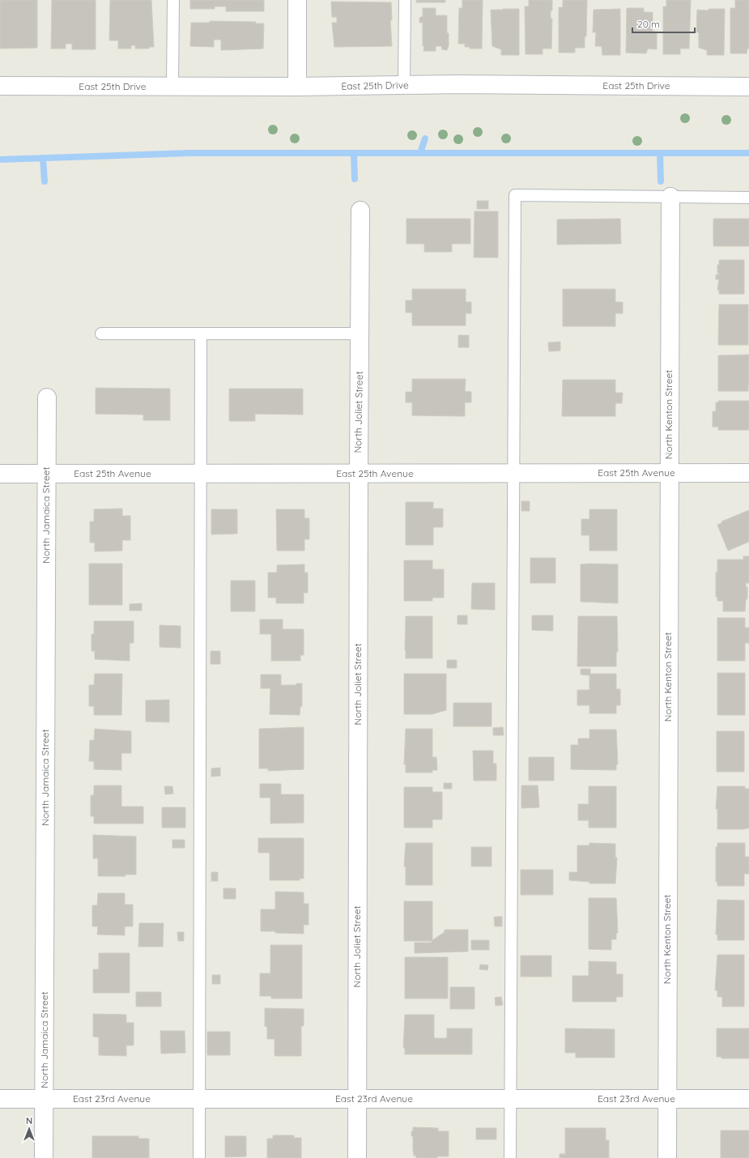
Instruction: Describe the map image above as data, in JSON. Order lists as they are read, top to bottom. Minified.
{"streets":{"street":["East 25th Drive","North Joliet Street","North Kenton Street","East 25th Avenue","North Jamaica Street","East 23rd Avenue"]},"crossings":[["North Joliet Street","East 25th Avenue"],["North Joliet Street","East 23rd Avenue"],["North Kenton Street","East 25th Avenue"],["North Kenton Street","East 23rd Avenue"],["East 25th Avenue","North Jamaica Street"],["North Jamaica Street","East 23rd Avenue"]],"scale_bar":"20 m","north":"top"}
